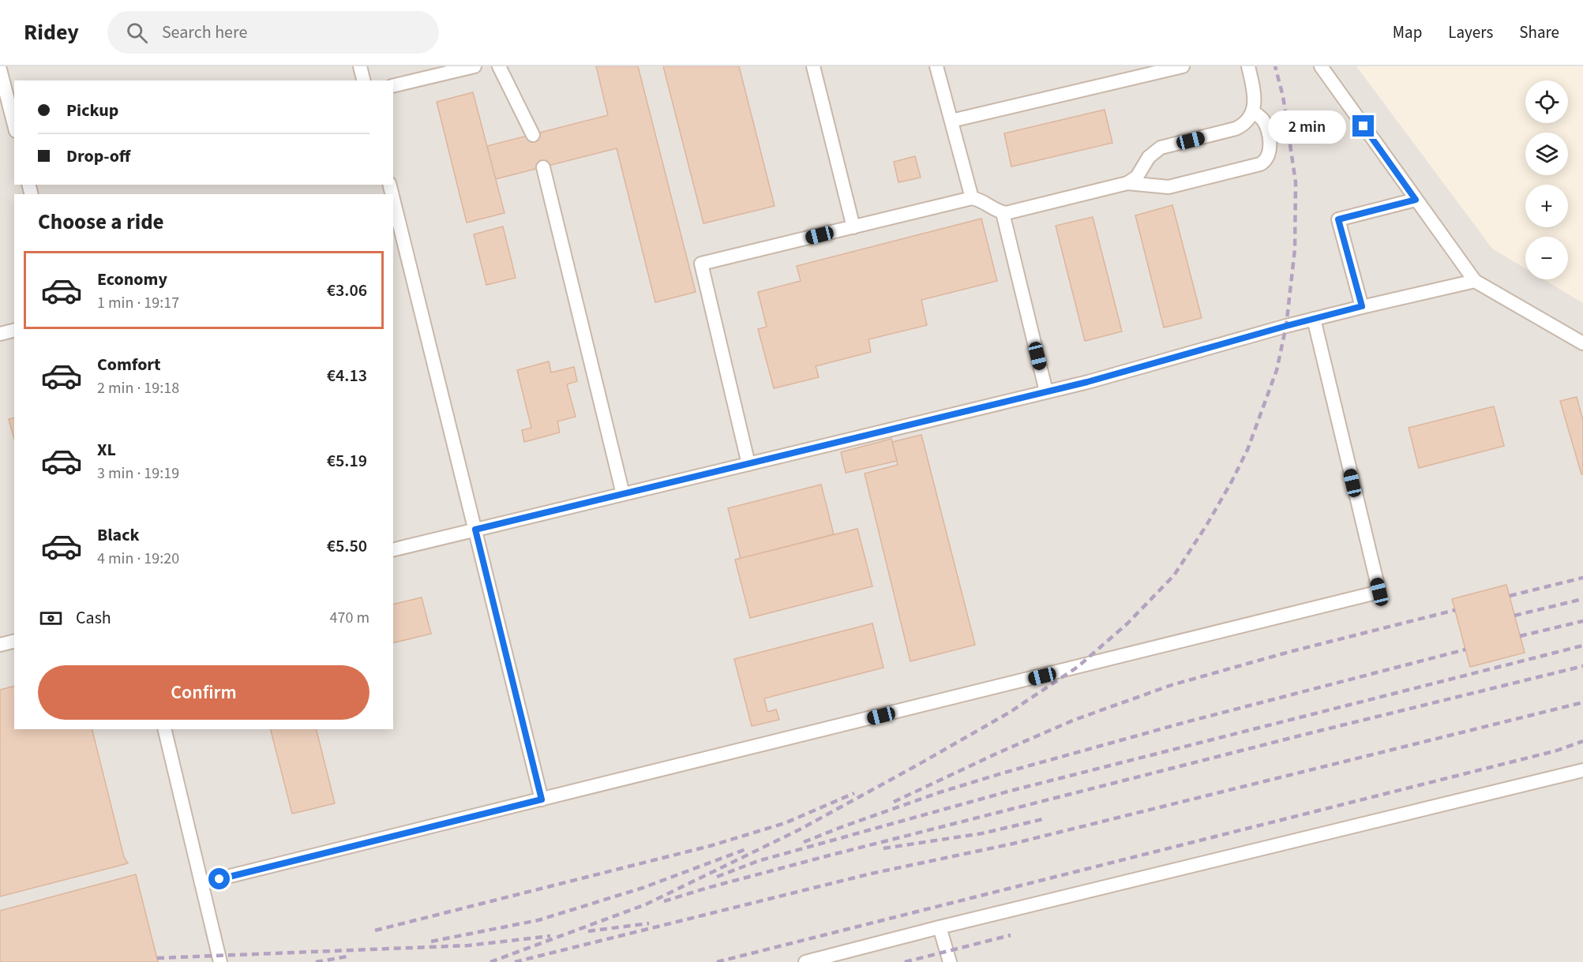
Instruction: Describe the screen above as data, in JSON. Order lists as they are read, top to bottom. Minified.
{"page":{"header":"Ridey","search":"Search here","nav":["Map","Layers","Share"],"map_buttons":["+","−"],"banner":["Pickup","Drop-off"],"bubble":"2 min","heading":"Choose a ride","list":[{"name":"Economy","note":"1 min · 19:17","value":"€3.06"},{"name":"Comfort","note":"2 min · 19:18","value":"€4.13"},{"name":"XL","note":"3 min · 19:19","value":"€5.19"},{"name":"Black","note":"4 min · 19:20","value":"€5.50"}],"pay":["Cash","470 m"],"buttons":"Confirm"}}
